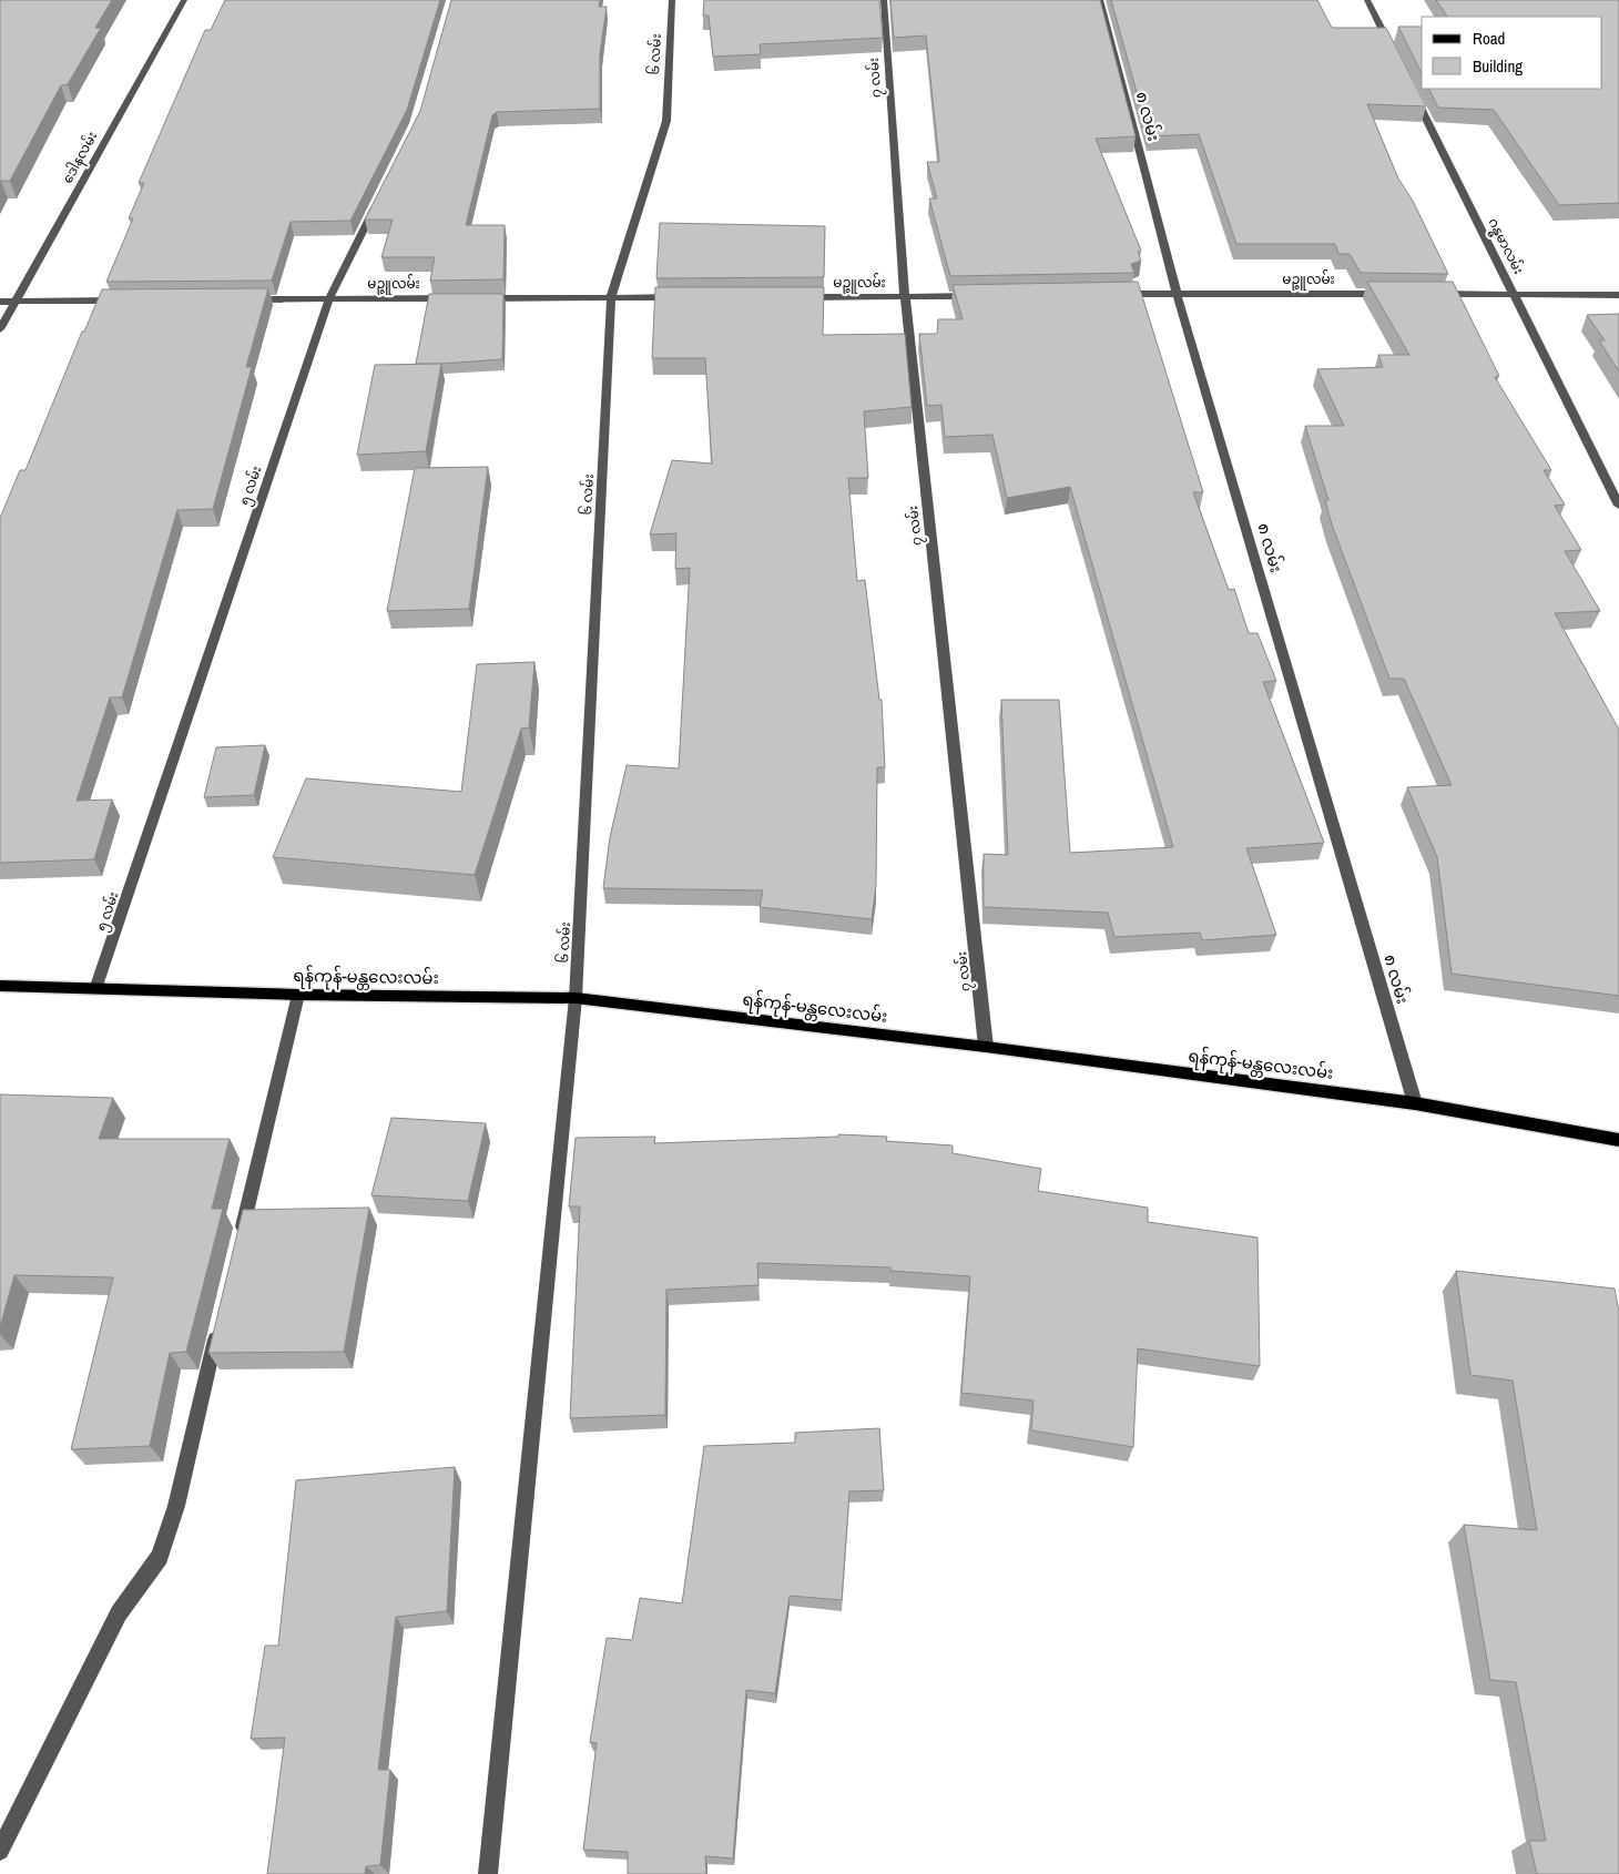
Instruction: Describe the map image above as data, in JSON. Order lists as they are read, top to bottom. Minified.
{"streets":{"main road":["ရန်ကုန်-မန္တလေးလမ်း"],"street":["၆ လမ်း","၇ လမ်း","၈ လမ်း","ဒေါနလမ်း","ဂန္ဓမာလမ်း","မဉ္ဇူလမ်း","၅ လမ်း"]},"crossings":[["၆ လမ်း","ရန်ကုန်-မန္တလေးလမ်း"],["၇ လမ်း","မဉ္ဇူလမ်း"],["၇ လမ်း","ရန်ကုန်-မန္တလေးလမ်း"],["၈ လမ်း","မဉ္ဇူလမ်း"],["၈ လမ်း","ရန်ကုန်-မန္တလေးလမ်း"],["မဉ္ဇူလမ်း","၅ လမ်း"],["၅ လမ်း","ရန်ကုန်-မန္တလေးလမ်း"]],"legend":["Road","Building"]}
